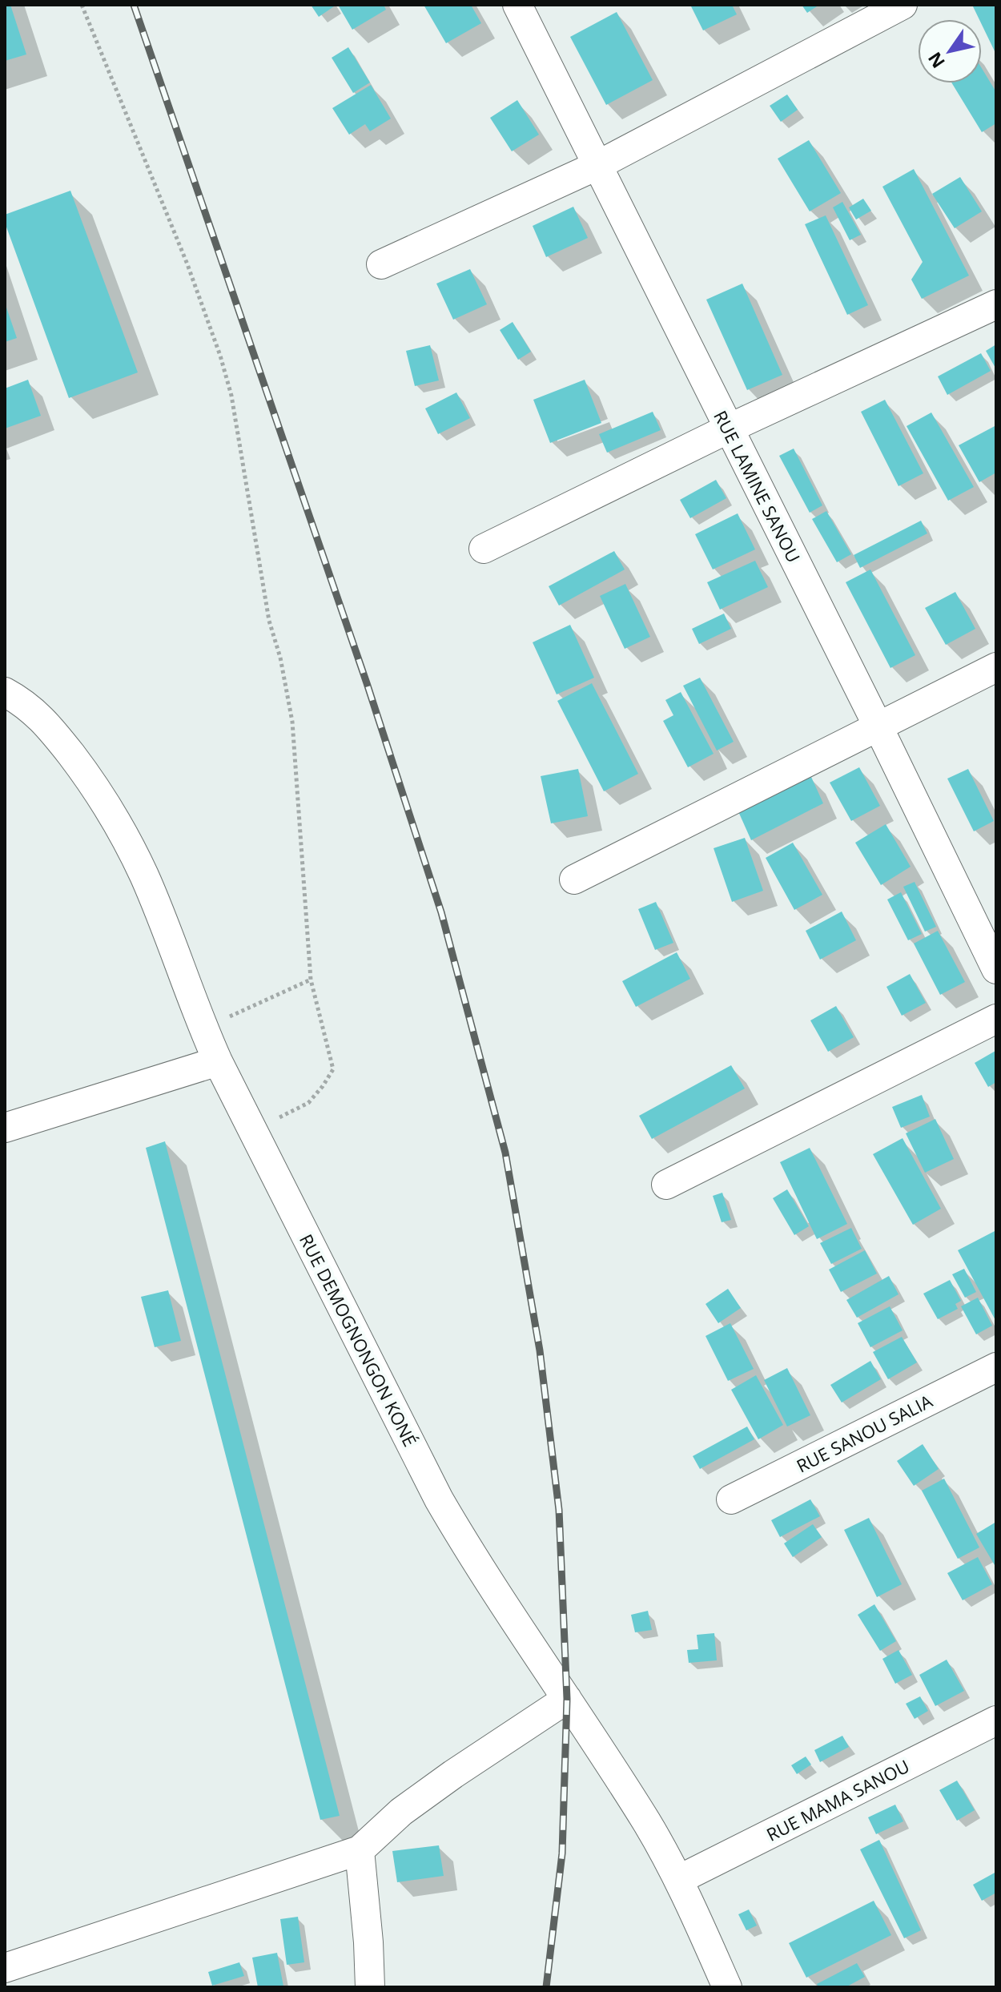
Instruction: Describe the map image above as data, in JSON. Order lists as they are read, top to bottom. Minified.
{"streets":{"street":["RUE LAMINE SANOU","RUE DEMOGNONGON KONÉ","RUE SANOU SALIA","RUE MAMA SANOU"]},"crossings":[["RUE DEMOGNONGON KONÉ","RUE MAMA SANOU"]],"north":"bottom left"}
